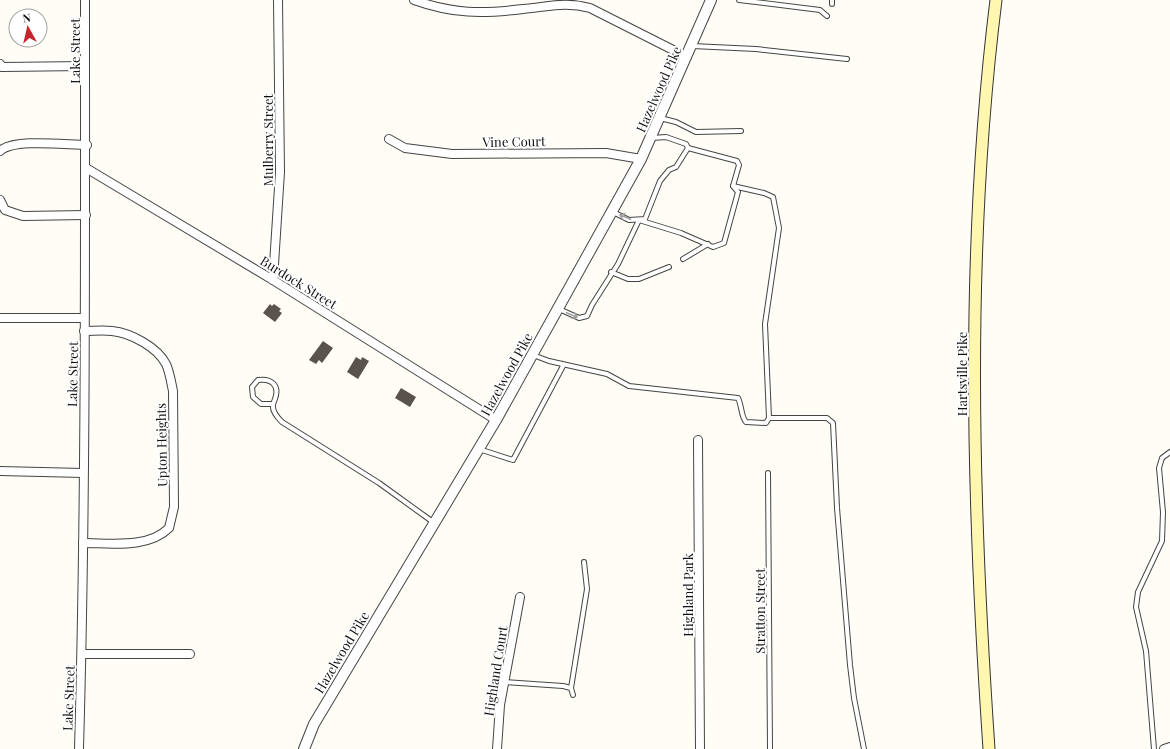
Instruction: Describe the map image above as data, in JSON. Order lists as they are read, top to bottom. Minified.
{"streets":{"main road":["Hartsville Pike"],"street":["Lake Street","Hazelwood Pike","Mulberry Street","Vine Court","Burdock Street","Upton Heights","Highland Park","Highland Court"],"lane":["Stratton Street"]},"crossings":[["Lake Street","Burdock Street"],["Lake Street","Upton Heights"],["Hazelwood Pike","Vine Court"],["Hazelwood Pike","Burdock Street"],["Mulberry Street","Burdock Street"]],"north":"top"}
